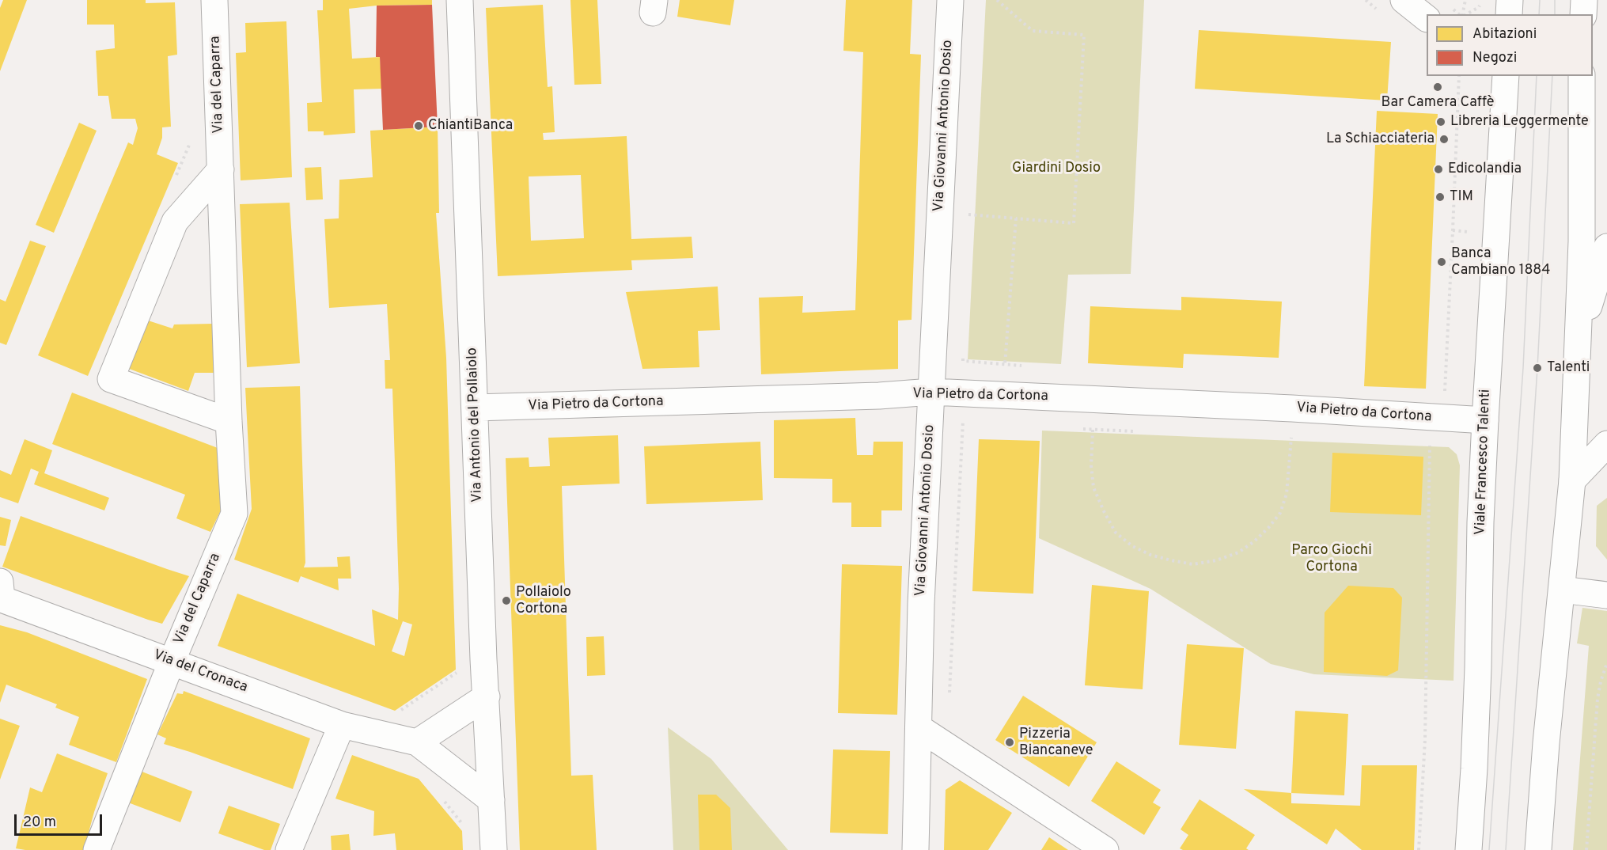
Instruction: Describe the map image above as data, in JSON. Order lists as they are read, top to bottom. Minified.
{"streets":{"street":["Via del Caparra","Via Giovanni Antonio Dosio","Via Pietro da Cortona","Via Antonio del Pollaiolo","Viale Francesco Talenti","Via del Cronaca"]},"crossings":[["Via del Caparra","Via del Cronaca"],["Via Giovanni Antonio Dosio","Via Pietro da Cortona"],["Via Pietro da Cortona","Via Antonio del Pollaiolo"],["Via Pietro da Cortona","Viale Francesco Talenti"],["Via Antonio del Pollaiolo","Via del Cronaca"]],"parks":["Giardini Dosio","Parco Giochi Cortona"],"places":["Bar Camera Caffè","Libreria Leggermente","ChiantiBanca","La Schiacciateria","Edicolandia","TIM","Banca Cambiano 1884","Talenti","Pollaiolo Cortona","Pizzeria Biancaneve"],"legend":["Abitazioni","Negozi"],"scale_bar":"20 m"}
